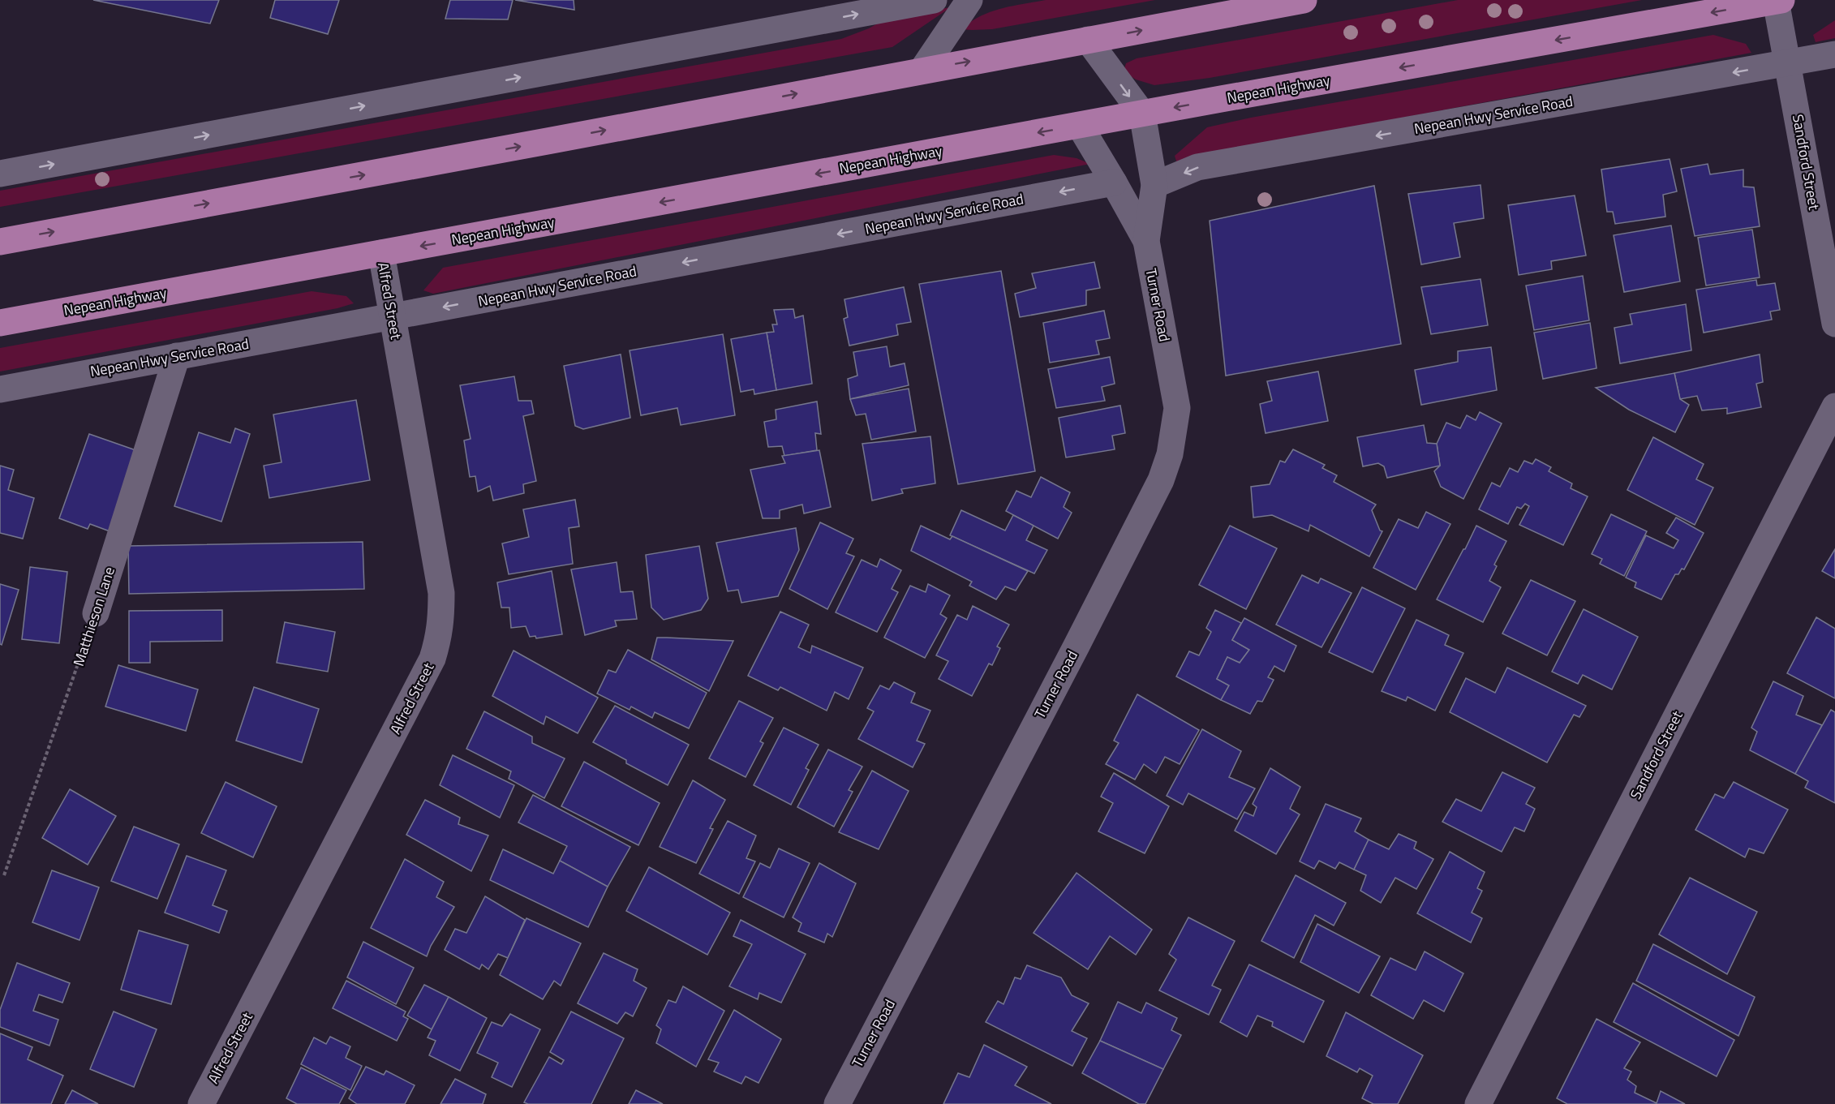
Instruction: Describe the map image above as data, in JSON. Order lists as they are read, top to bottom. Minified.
{"streets":{"highway":["Nepean Highway"],"street":["Nepean Hwy Service Road","Sandford Street","Alfred Street","Turner Road","Matthieson Lane"]},"crossings":[["Nepean Highway","Sandford Street"],["Nepean Highway","Alfred Street"],["Nepean Highway","Turner Road"],["Nepean Hwy Service Road","Sandford Street"],["Nepean Hwy Service Road","Alfred Street"],["Nepean Hwy Service Road","Turner Road"],["Nepean Hwy Service Road","Matthieson Lane"]]}
